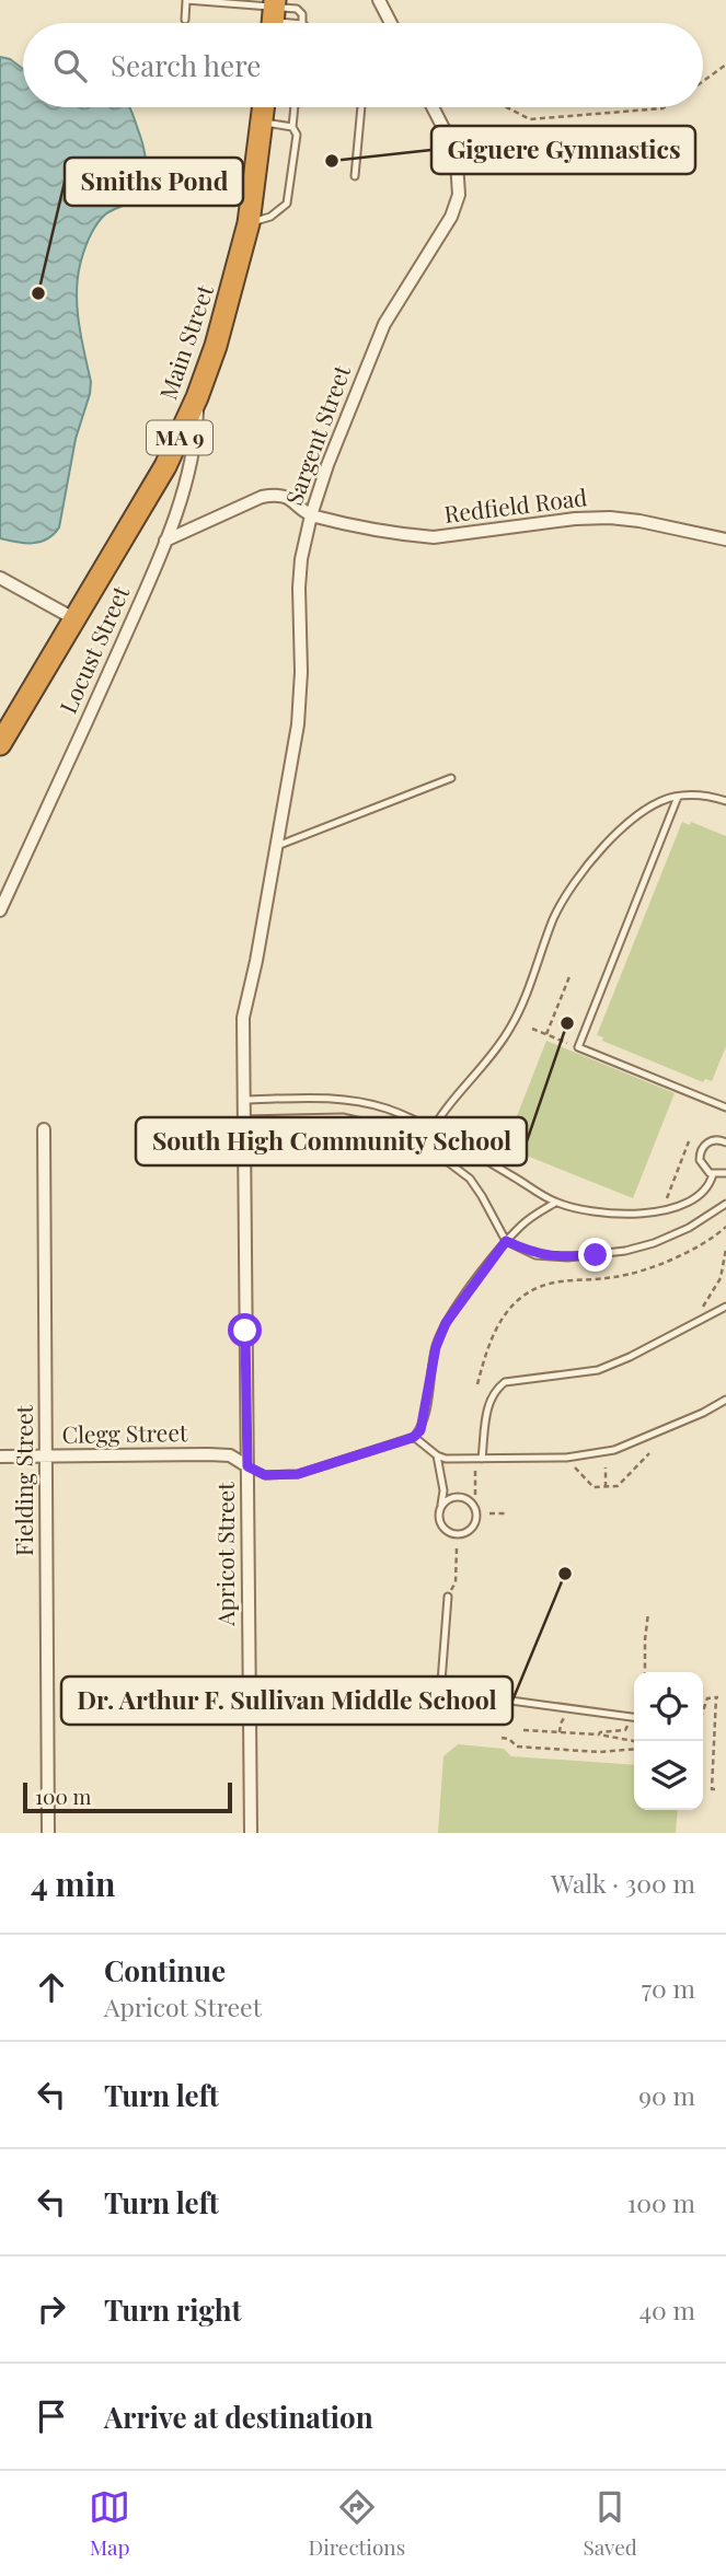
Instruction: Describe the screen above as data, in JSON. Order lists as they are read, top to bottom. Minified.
{"streets":{"highway":["Main Street","MA 9"],"street":["Sargent Street","Redfield Road","Locust Street","Clegg Street","Fielding Street","Apricot Street"]},"crossings":[["Main Street","Locust Street"],["Sargent Street","Redfield Road"],["Sargent Street","Apricot Street"],["Redfield Road","Locust Street"],["Clegg Street","Fielding Street"],["Clegg Street","Apricot Street"]],"places":["Giguere Gymnastics","Smiths Pond","South High Community School","Dr. Arthur F. Sullivan Middle School"],"scale_bar":"100 m","page":{"search":"Search here","scale":"100 m","heading":["4 min","Walk · 300 m"],"list":[["Continue","Apricot Street","70 m"],["Turn left","90 m"],["Turn left","100 m"],["Turn right","40 m"],"Arrive at destination"],"nav":["Map","Directions","Saved"]}}
